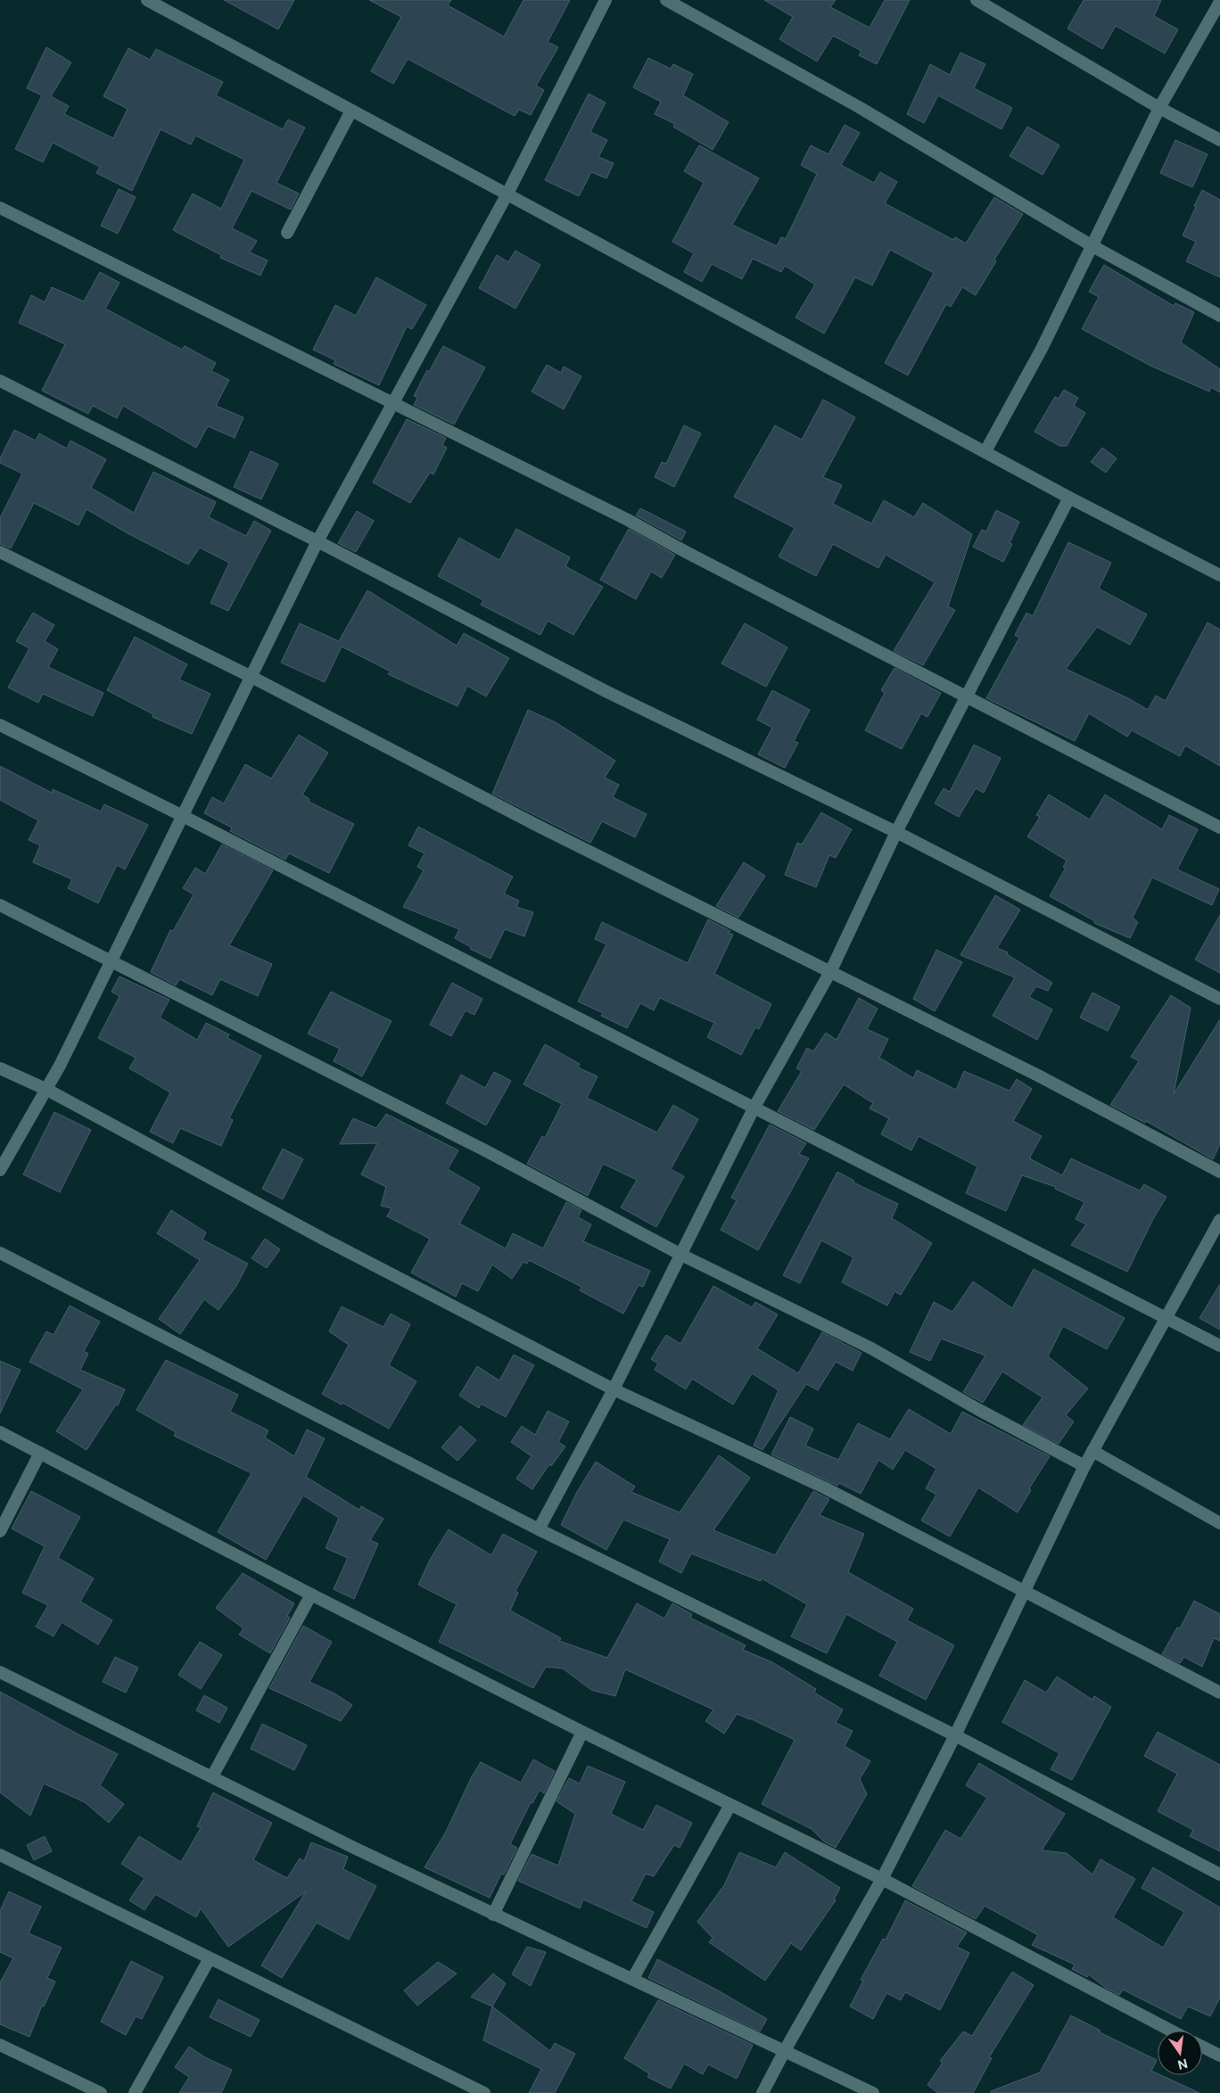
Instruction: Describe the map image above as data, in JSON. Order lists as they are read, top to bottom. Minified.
{"north":"bottom"}
